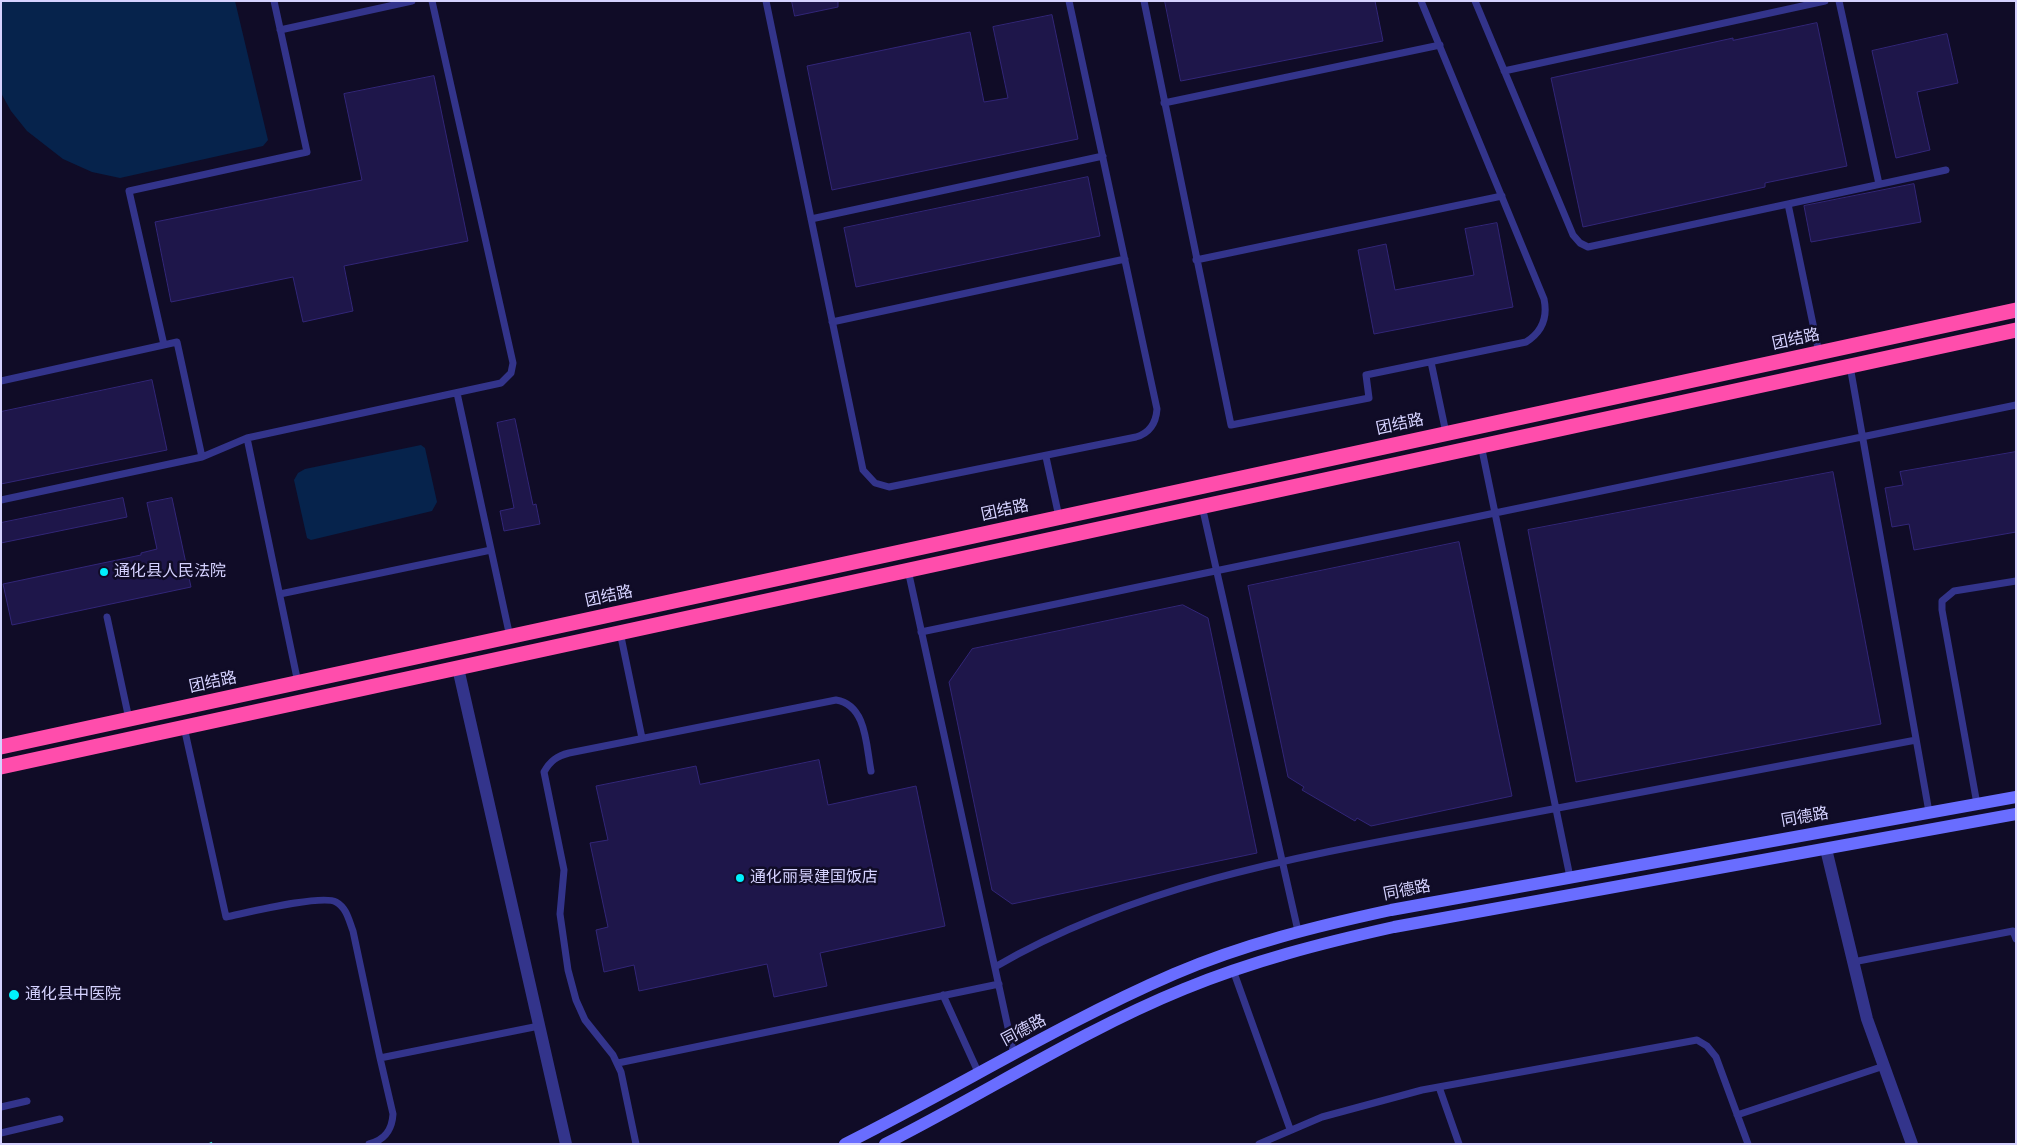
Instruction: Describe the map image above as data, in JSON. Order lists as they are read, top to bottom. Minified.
{"streets":{"highway":["团结路"],"main road":["同德路"]},"places":["通化县人民法院","通化丽景建国饭店","通化县中医院"]}
